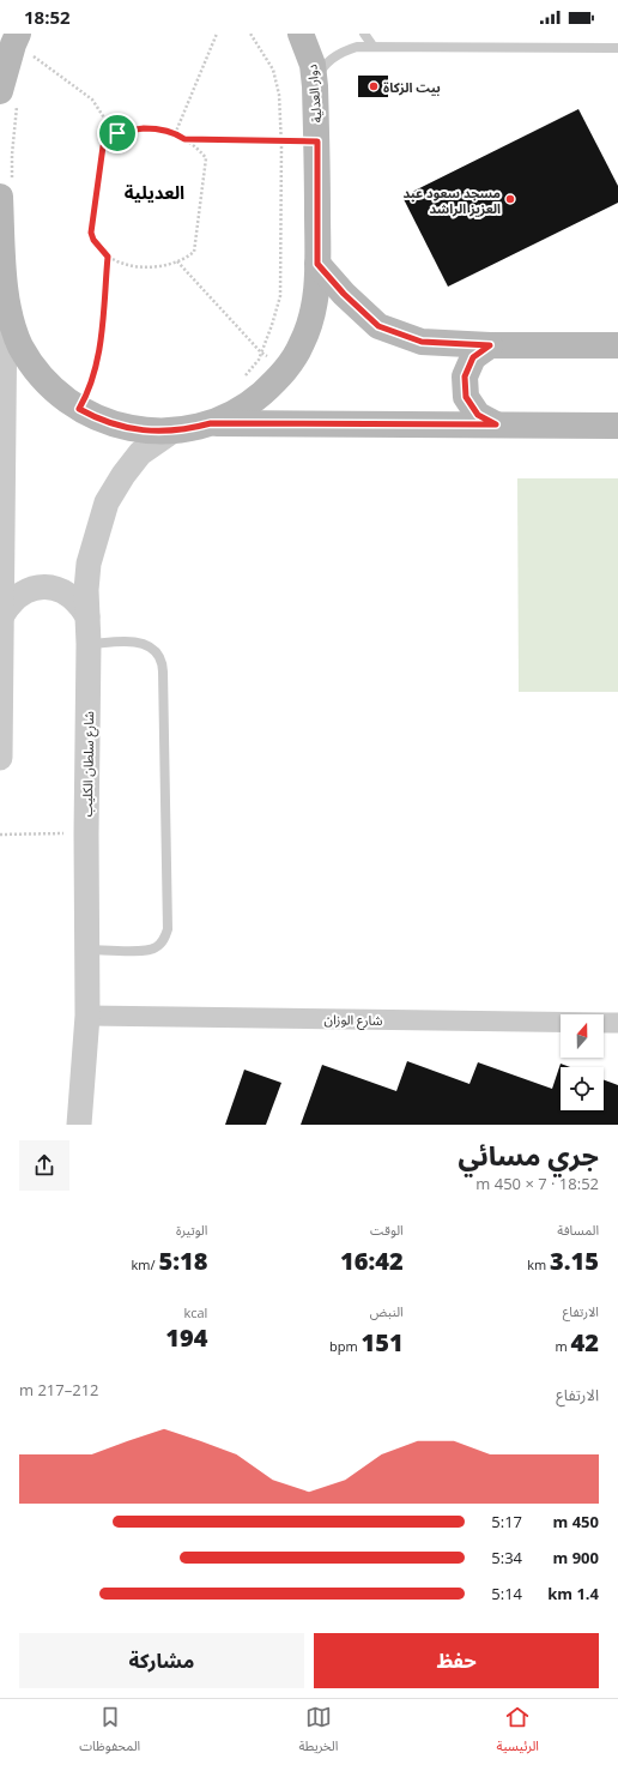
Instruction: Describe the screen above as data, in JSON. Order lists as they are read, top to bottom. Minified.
{"streets":{"main road":["دوار العدلية"],"street":["شارع سلطان الكليب","شارع الوزان"]},"crossings":[["دوار العدلية","شارع سلطان الكليب"],["شارع سلطان الكليب","شارع الوزان"]],"districts":["العديلية"],"places":["بيت الزكاة","مسجد سعود عبد العزيز الراشد"],"north":"top","page":{"status":"18:52","heading":["جري مسائي","18:52 · 7 × 450 m"],"stats":[["المسافة","3.15 km"],["الوقت","16:42"],["الوتيرة","5:18 /km"],["الارتفاع","42 m"],["النبض","151 bpm"],["kcal","194"]],"chart":["الارتفاع","212–217 m"],"list":[{"name":"450 m","note":"5:17"},{"name":"900 m","note":"5:34"},{"name":"1.4 km","note":"5:14"}],"buttons":["حفظ","مشاركة"],"tabs":["الرئيسية","الخريطة","المحفوظات"]}}
